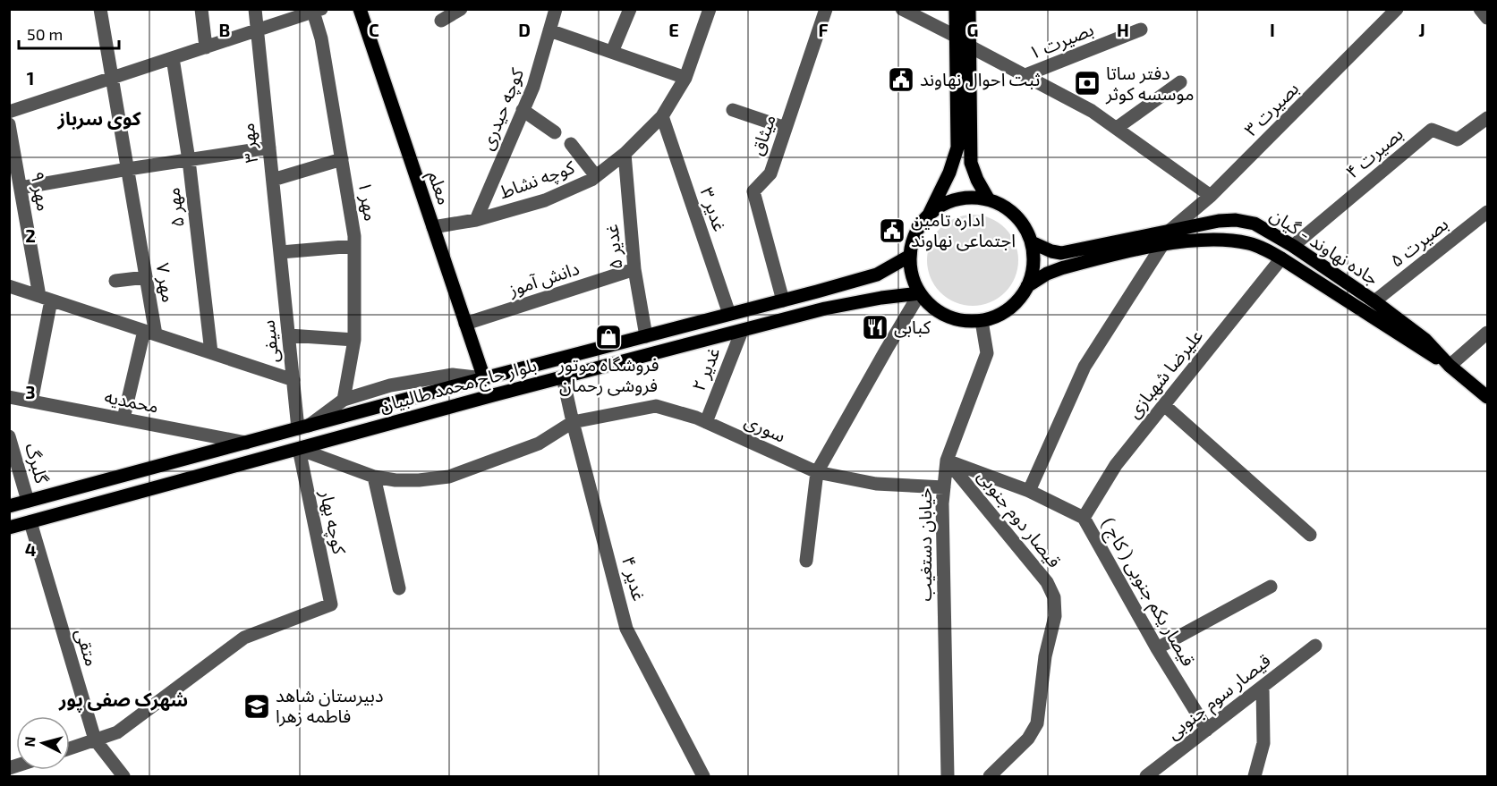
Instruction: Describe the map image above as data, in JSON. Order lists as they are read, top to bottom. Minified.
{"streets":{"main road":["معلم","جاده نهاوند - گیان","بلوار حاج محمد طالبیان"],"street":["بصیرت ۱","کوچه حیدری","بصیرت ۳","میثاق","مهر ۳","بصیرت ۴","کوچه نشاط","مهر ۹","مهر ۱","مهر ۵","غدیر ۳","بصیرت ۵","غدیر ۵","دانش آموز","مهر ۷","سیفی","غدیر ۲","علیرضا شهبازی","محمدیه","سوری","گلبرگ","قیصار دوم جنوبی","کوچه بهار","خیابان دستغیب","غدیر ۴","قیصار یکم جنوبی ( کاج )","متقی","قیصار سوم جنوبی"]},"crossings":[["کوچه حیدری","کوچه نشاط"],["بصیرت ۳","جاده نهاوند - گیان"],["میثاق","بلوار حاج محمد طالبیان"],["مهر ۳","سیفی"],["بصیرت ۴","جاده نهاوند - گیان"],["کوچه نشاط","معلم"],["کوچه نشاط","غدیر ۳"],["کوچه نشاط","غدیر ۵"],["معلم","دانش آموز"],["معلم","بلوار حاج محمد طالبیان"],["غدیر ۳","بلوار حاج محمد طالبیان"],["بصیرت ۵","جاده نهاوند - گیان"],["غدیر ۵","دانش آموز"],["غدیر ۵","بلوار حاج محمد طالبیان"],["جاده نهاوند - گیان","علیرضا شهبازی"],["جاده نهاوند - گیان","بلوار حاج محمد طالبیان"],["جاده نهاوند - گیان","خیابان دستغیب"],["سیفی","بلوار حاج محمد طالبیان"],["غدیر ۲","بلوار حاج محمد طالبیان"],["غدیر ۲","سوری"],["علیرضا شهبازی","قیصار یکم جنوبی ( کاج )"],["بلوار حاج محمد طالبیان","محمدیه"],["بلوار حاج محمد طالبیان","گلبرگ"],["بلوار حاج محمد طالبیان","کوچه بهار"],["بلوار حاج محمد طالبیان","خیابان دستغیب"],["بلوار حاج محمد طالبیان","غدیر ۴"],["بلوار حاج محمد طالبیان","متقی"],["سوری","خیابان دستغیب"],["سوری","غدیر ۴"],["قیصار دوم جنوبی","خیابان دستغیب"],["قیصار دوم جنوبی","قیصار یکم جنوبی ( کاج )"],["کوچه بهار","متقی"],["خیابان دستغیب","قیصار یکم جنوبی ( کاج )"],["قیصار یکم جنوبی ( کاج )","قیصار سوم جنوبی"]],"districts":["کوی سرباز","شهرک صفی پور"],"places":{"public building":["ثبت احوال نهاوند","اداره تامین اجتماعی نهاوند"],"bank":["دفتر ساتا موسسه کوثر"],"restaurant":["کبابی"],"shop":["فروشگاه موتور فروشی رحمان"],"school or university":["دبیرستان شاهد فاطمه زهرا"]},"scale_bar":"50 m","north":"left","grid":{"columns":["B","C","D","E","F","G","H","I","J"],"rows":["1","2","3","4"]}}
